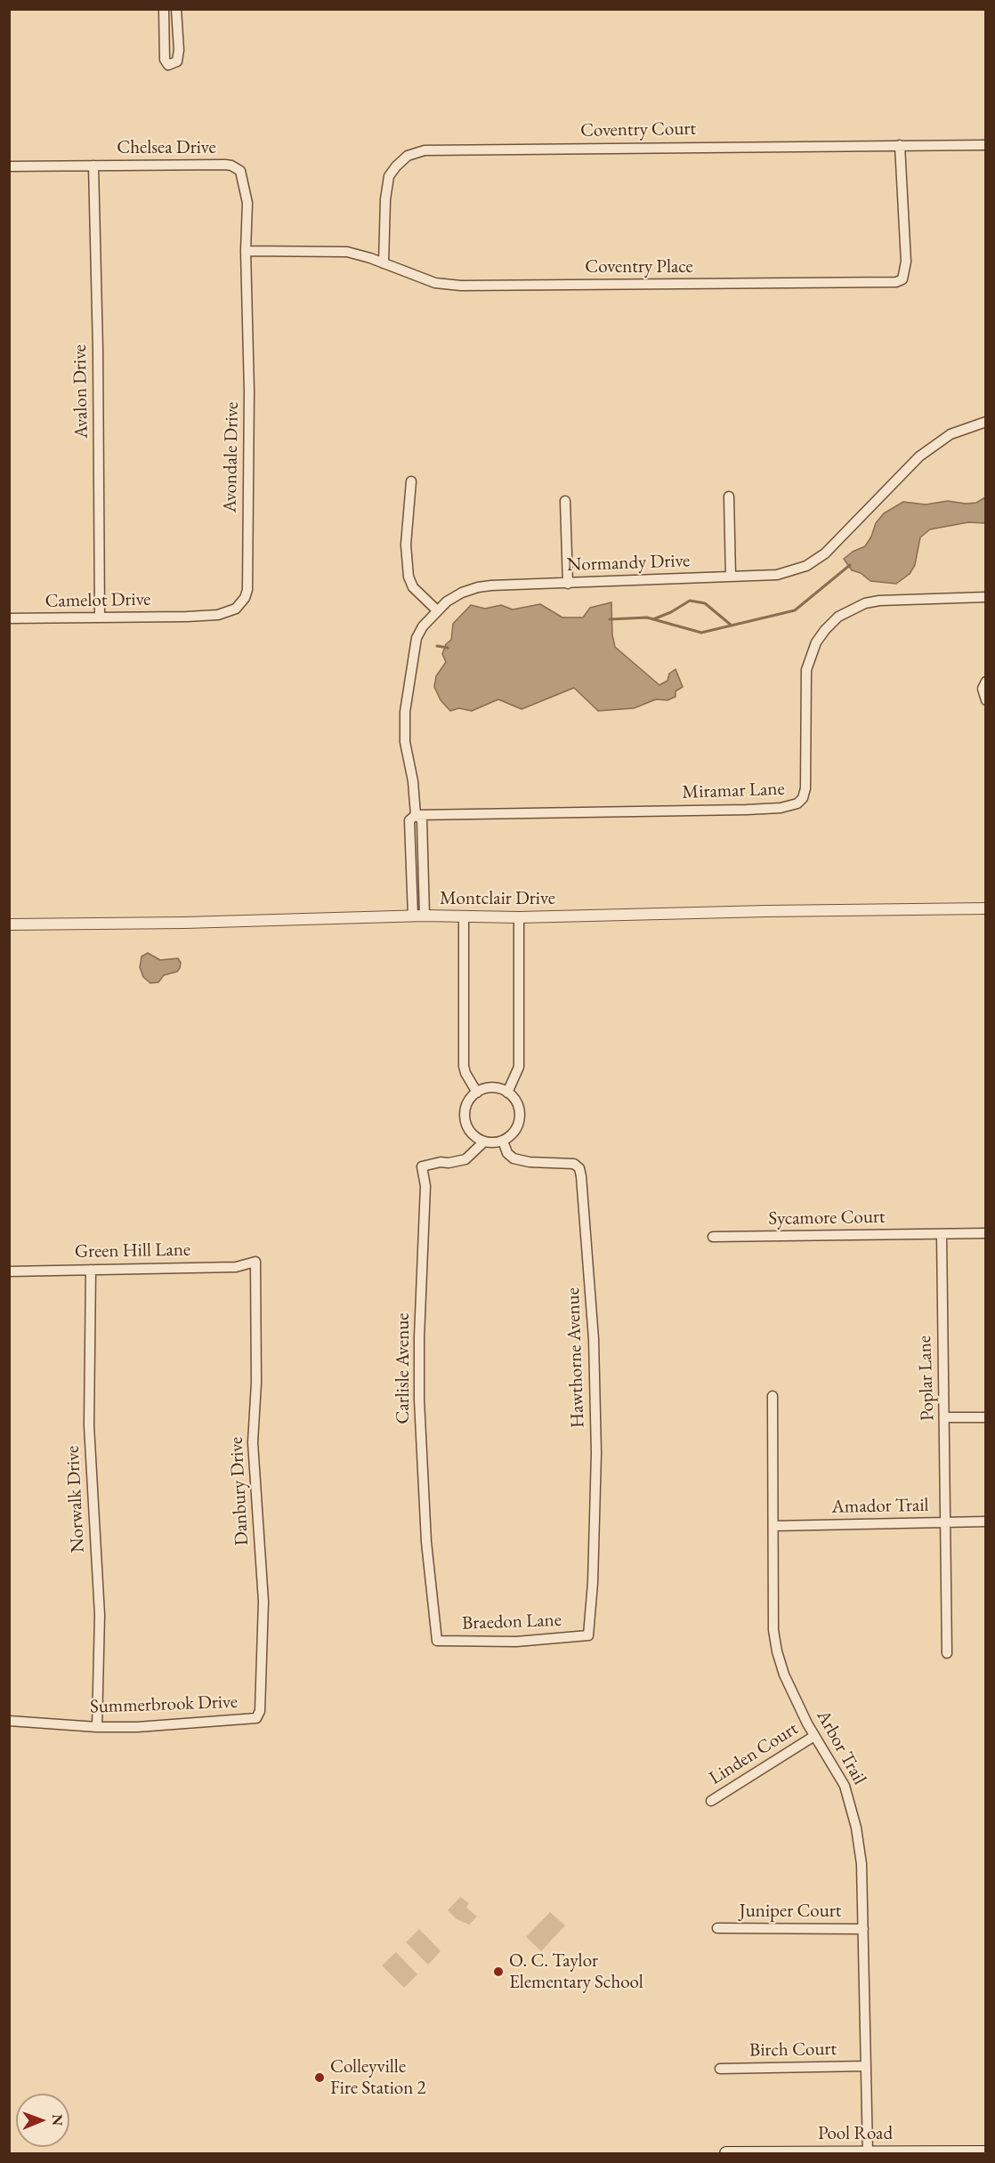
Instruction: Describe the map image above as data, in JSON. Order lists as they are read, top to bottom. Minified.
{"streets":{"main road":["Pool Road"],"street":["Coventry Court","Chelsea Drive","Coventry Place","Avalon Drive","Avondale Drive","Normandy Drive","Camelot Drive","Miramar Lane","Montclair Drive","Sycamore Court","Green Hill Lane","Hawthorne Avenue","Carlisle Avenue","Poplar Lane","Danbury Drive","Norwalk Drive","Amador Trail","Braedon Lane","Summerbrook Drive","Arbor Trail","Linden Court","Juniper Court","Birch Court"]},"crossings":[["Coventry Court","Coventry Place"],["Chelsea Drive","Coventry Place"],["Chelsea Drive","Avalon Drive"],["Chelsea Drive","Avondale Drive"],["Coventry Place","Avondale Drive"],["Avalon Drive","Camelot Drive"],["Avondale Drive","Camelot Drive"],["Normandy Drive","Miramar Lane"],["Normandy Drive","Montclair Drive"],["Sycamore Court","Poplar Lane"],["Green Hill Lane","Danbury Drive"],["Green Hill Lane","Norwalk Drive"],["Hawthorne Avenue","Carlisle Avenue"],["Hawthorne Avenue","Braedon Lane"],["Carlisle Avenue","Braedon Lane"],["Poplar Lane","Amador Trail"],["Danbury Drive","Summerbrook Drive"],["Norwalk Drive","Summerbrook Drive"],["Amador Trail","Arbor Trail"],["Arbor Trail","Linden Court"],["Arbor Trail","Juniper Court"],["Arbor Trail","Birch Court"],["Arbor Trail","Pool Road"]],"places":["O. C. Taylor Elementary School","Colleyville Fire Station 2"],"north":"right"}
